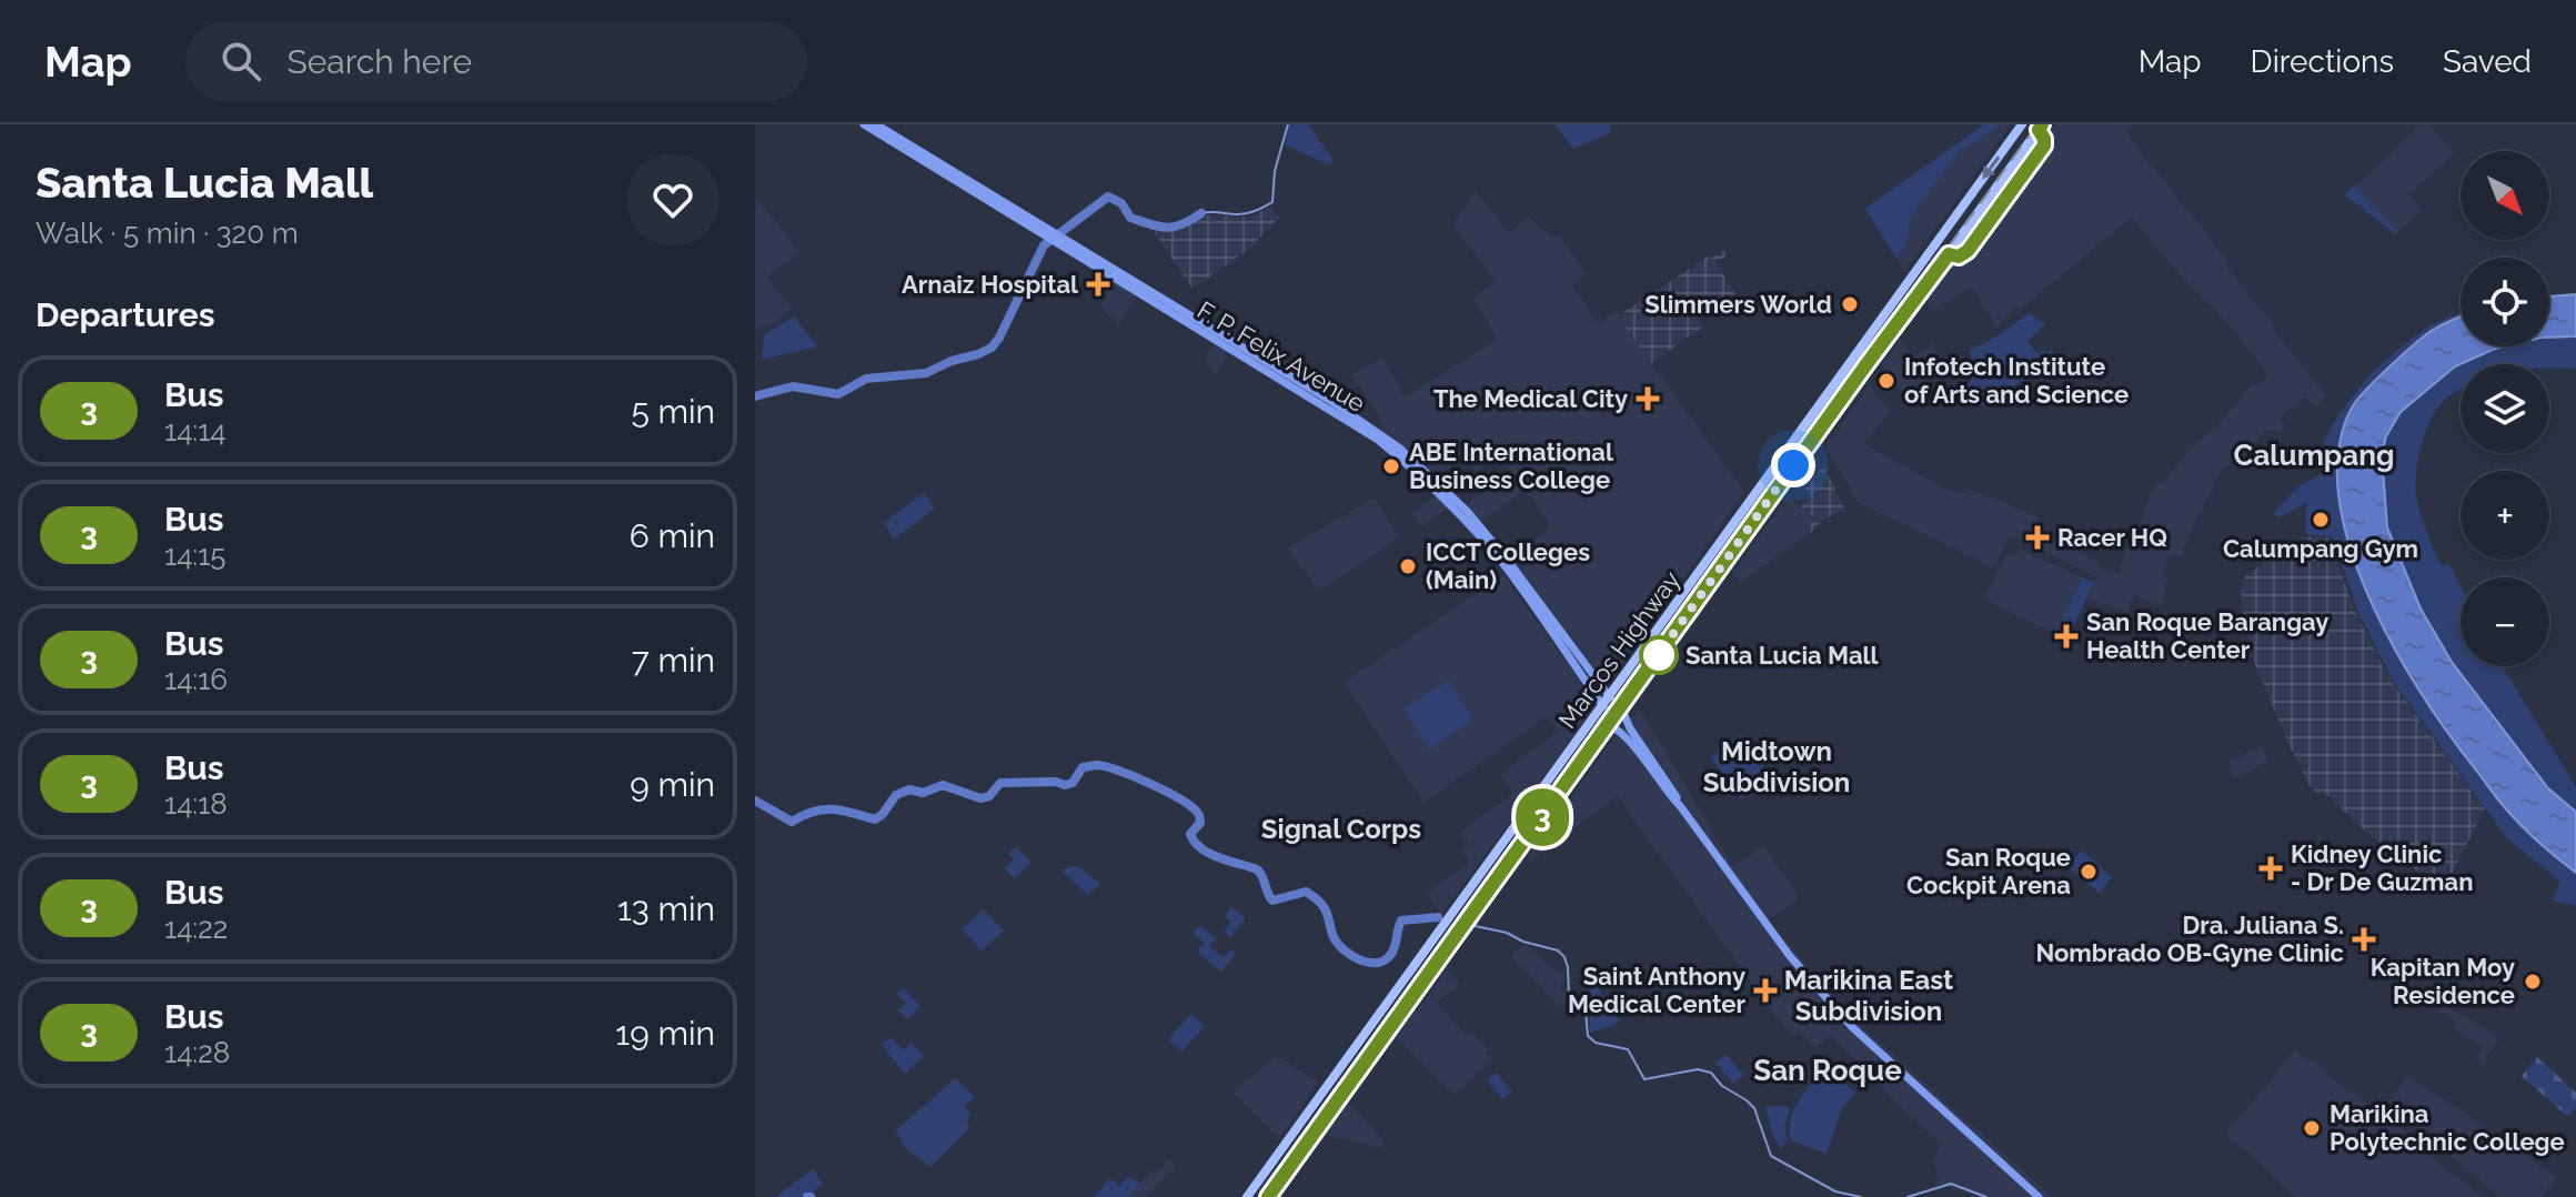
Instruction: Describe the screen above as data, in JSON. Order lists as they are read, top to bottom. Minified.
{"streets":{"main road":["F. P. Felix Avenue","Marcos Highway"]},"crossings":[["F. P. Felix Avenue","Marcos Highway"]],"districts":["Calumpang","Midtown Subdivision","Signal Corps","Marikina East Subdivision","San Roque"],"places":{"health":["Arnaiz Hospital","The Medical City","Racer HQ","San Roque Barangay Health Center","Kidney Clinic - Dr De Guzman","Dra. Juliana S. Nombrado OB-Gyne Clinic","Saint Anthony Medical Center"],"other":["Slimmers World","Infotech Institute of Arts and Science","ABE International Business College","Calumpang Gym","ICCT Colleges (Main)","Santa Lucia Mall","San Roque Cockpit Arena","Kapitan Moy Residence","Marikina Polytechnic College"]},"lines":["bus line 3"],"north":"bottom right","page":{"header":"Map","search":"Search here","nav":["Map","Directions","Saved"],"heading":[["Santa Lucia Mall","Walk · 5 min · 320 m"],"Departures"],"on_map":"3","map_buttons":["+","−"],"list":[{"mark":"3","name":"Bus","note":"14:14","value":"5 min"},{"mark":"3","name":"Bus","note":"14:15","value":"6 min"},{"mark":"3","name":"Bus","note":"14:16","value":"7 min"},{"mark":"3","name":"Bus","note":"14:18","value":"9 min"},{"mark":"3","name":"Bus","note":"14:22","value":"13 min"},{"mark":"3","name":"Bus","note":"14:28","value":"19 min"}]}}
